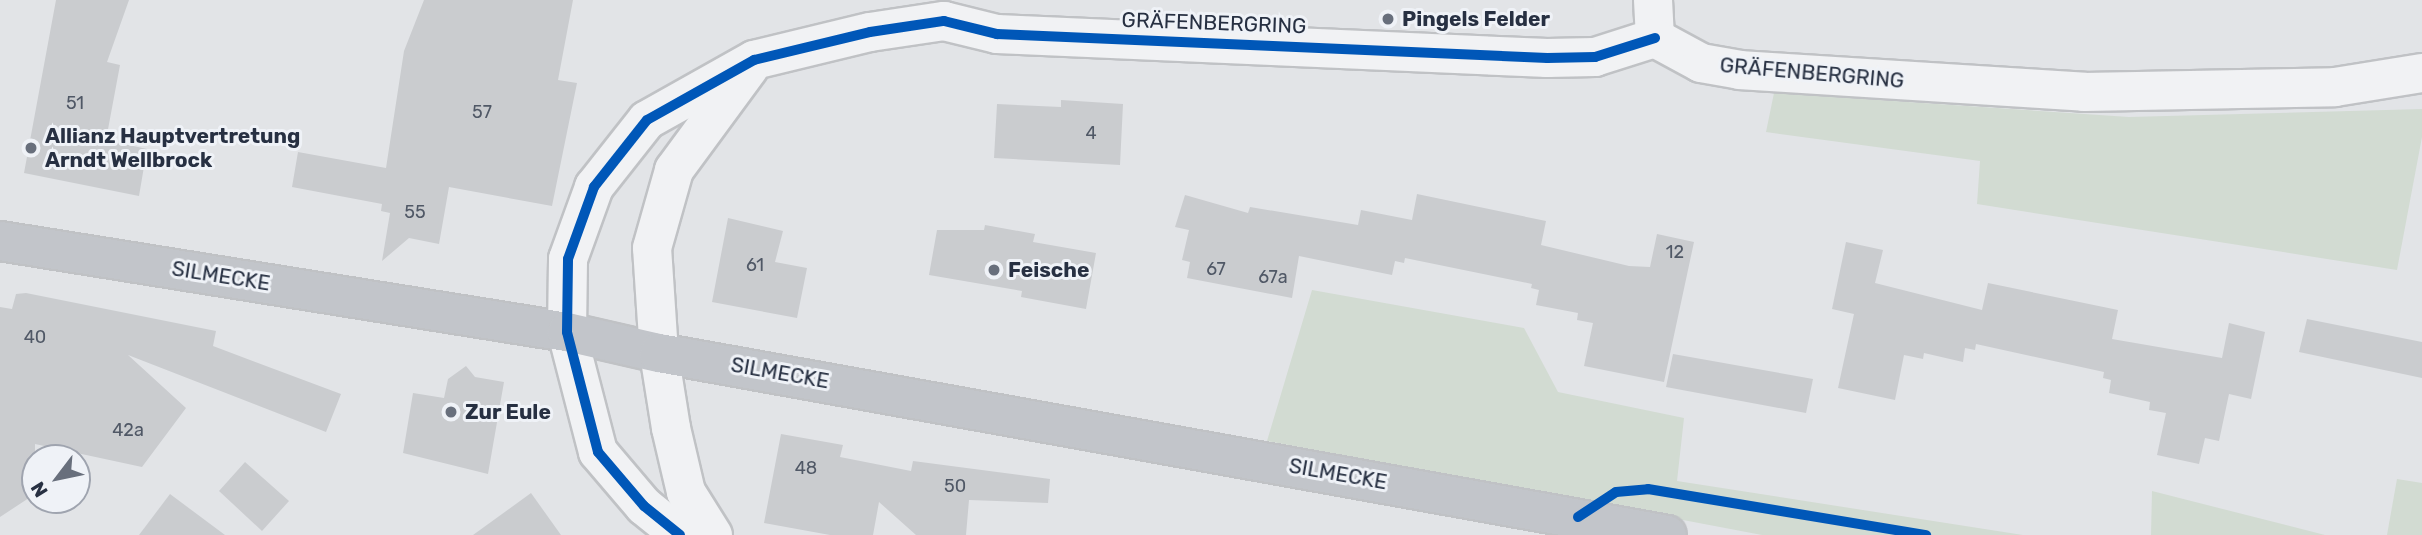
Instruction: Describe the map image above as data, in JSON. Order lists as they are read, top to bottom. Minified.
{"streets":{"main road":["SILMECKE"],"street":["GRÄFENBERGRING"]},"crossings":[["GRÄFENBERGRING","SILMECKE"]],"places":["Pingels Felder","Allianz Hauptvertretung Arndt Wellbrock","Feische","Zur Eule"],"house_numbers":["51","57","4","55","12","61","67","67a","40","42a","48","50"],"north":"bottom left"}
